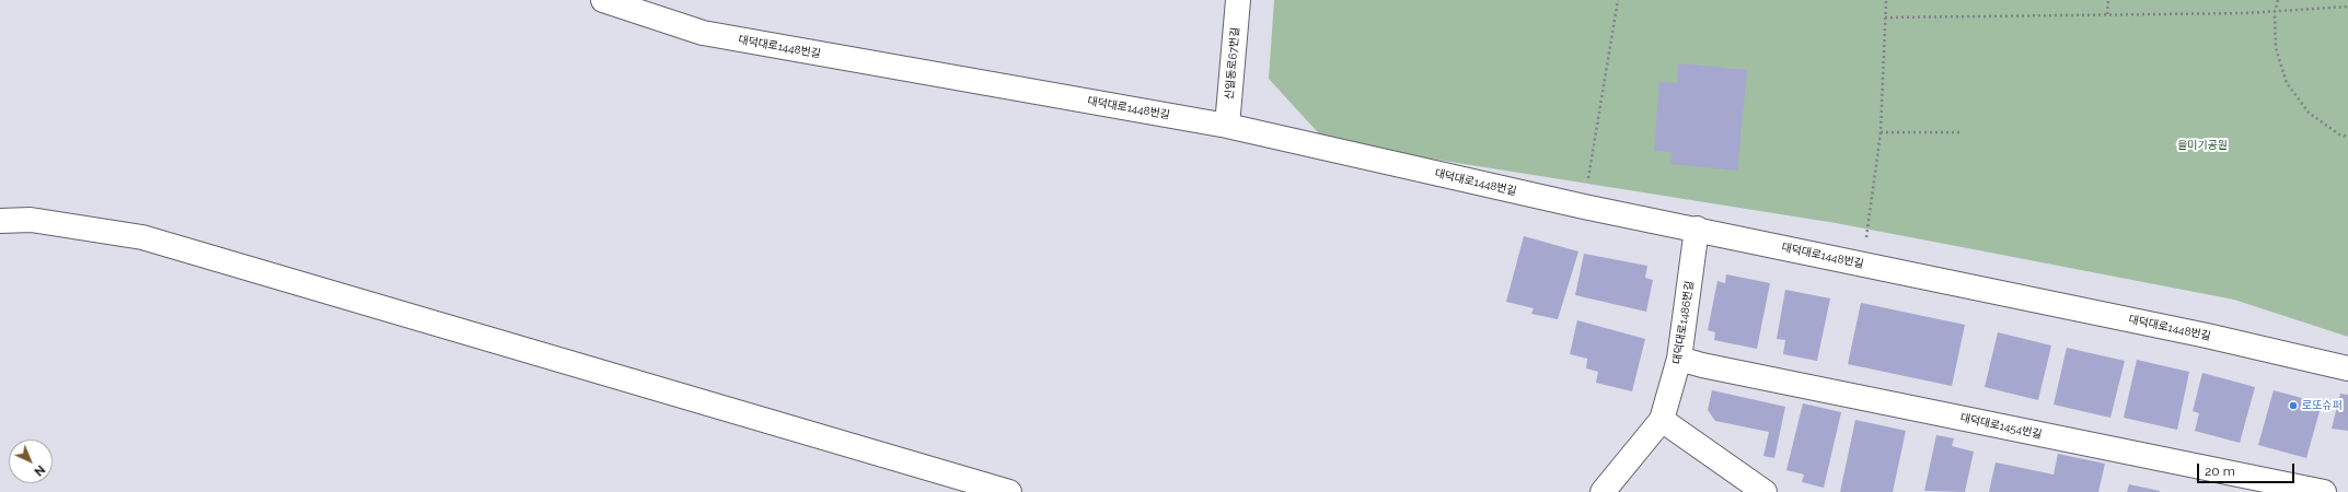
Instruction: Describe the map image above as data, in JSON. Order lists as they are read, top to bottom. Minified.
{"streets":{"street":["대덕대로1448번길","신일동로67번길","대덕대로1486번길","대덕대로1454번길"]},"crossings":[["대덕대로1448번길","신일동로67번길"],["대덕대로1448번길","대덕대로1486번길"],["대덕대로1486번길","대덕대로1454번길"]],"parks":["을미기공원"],"places":["로또슈퍼"],"scale_bar":"20 m","north":"bottom right"}
